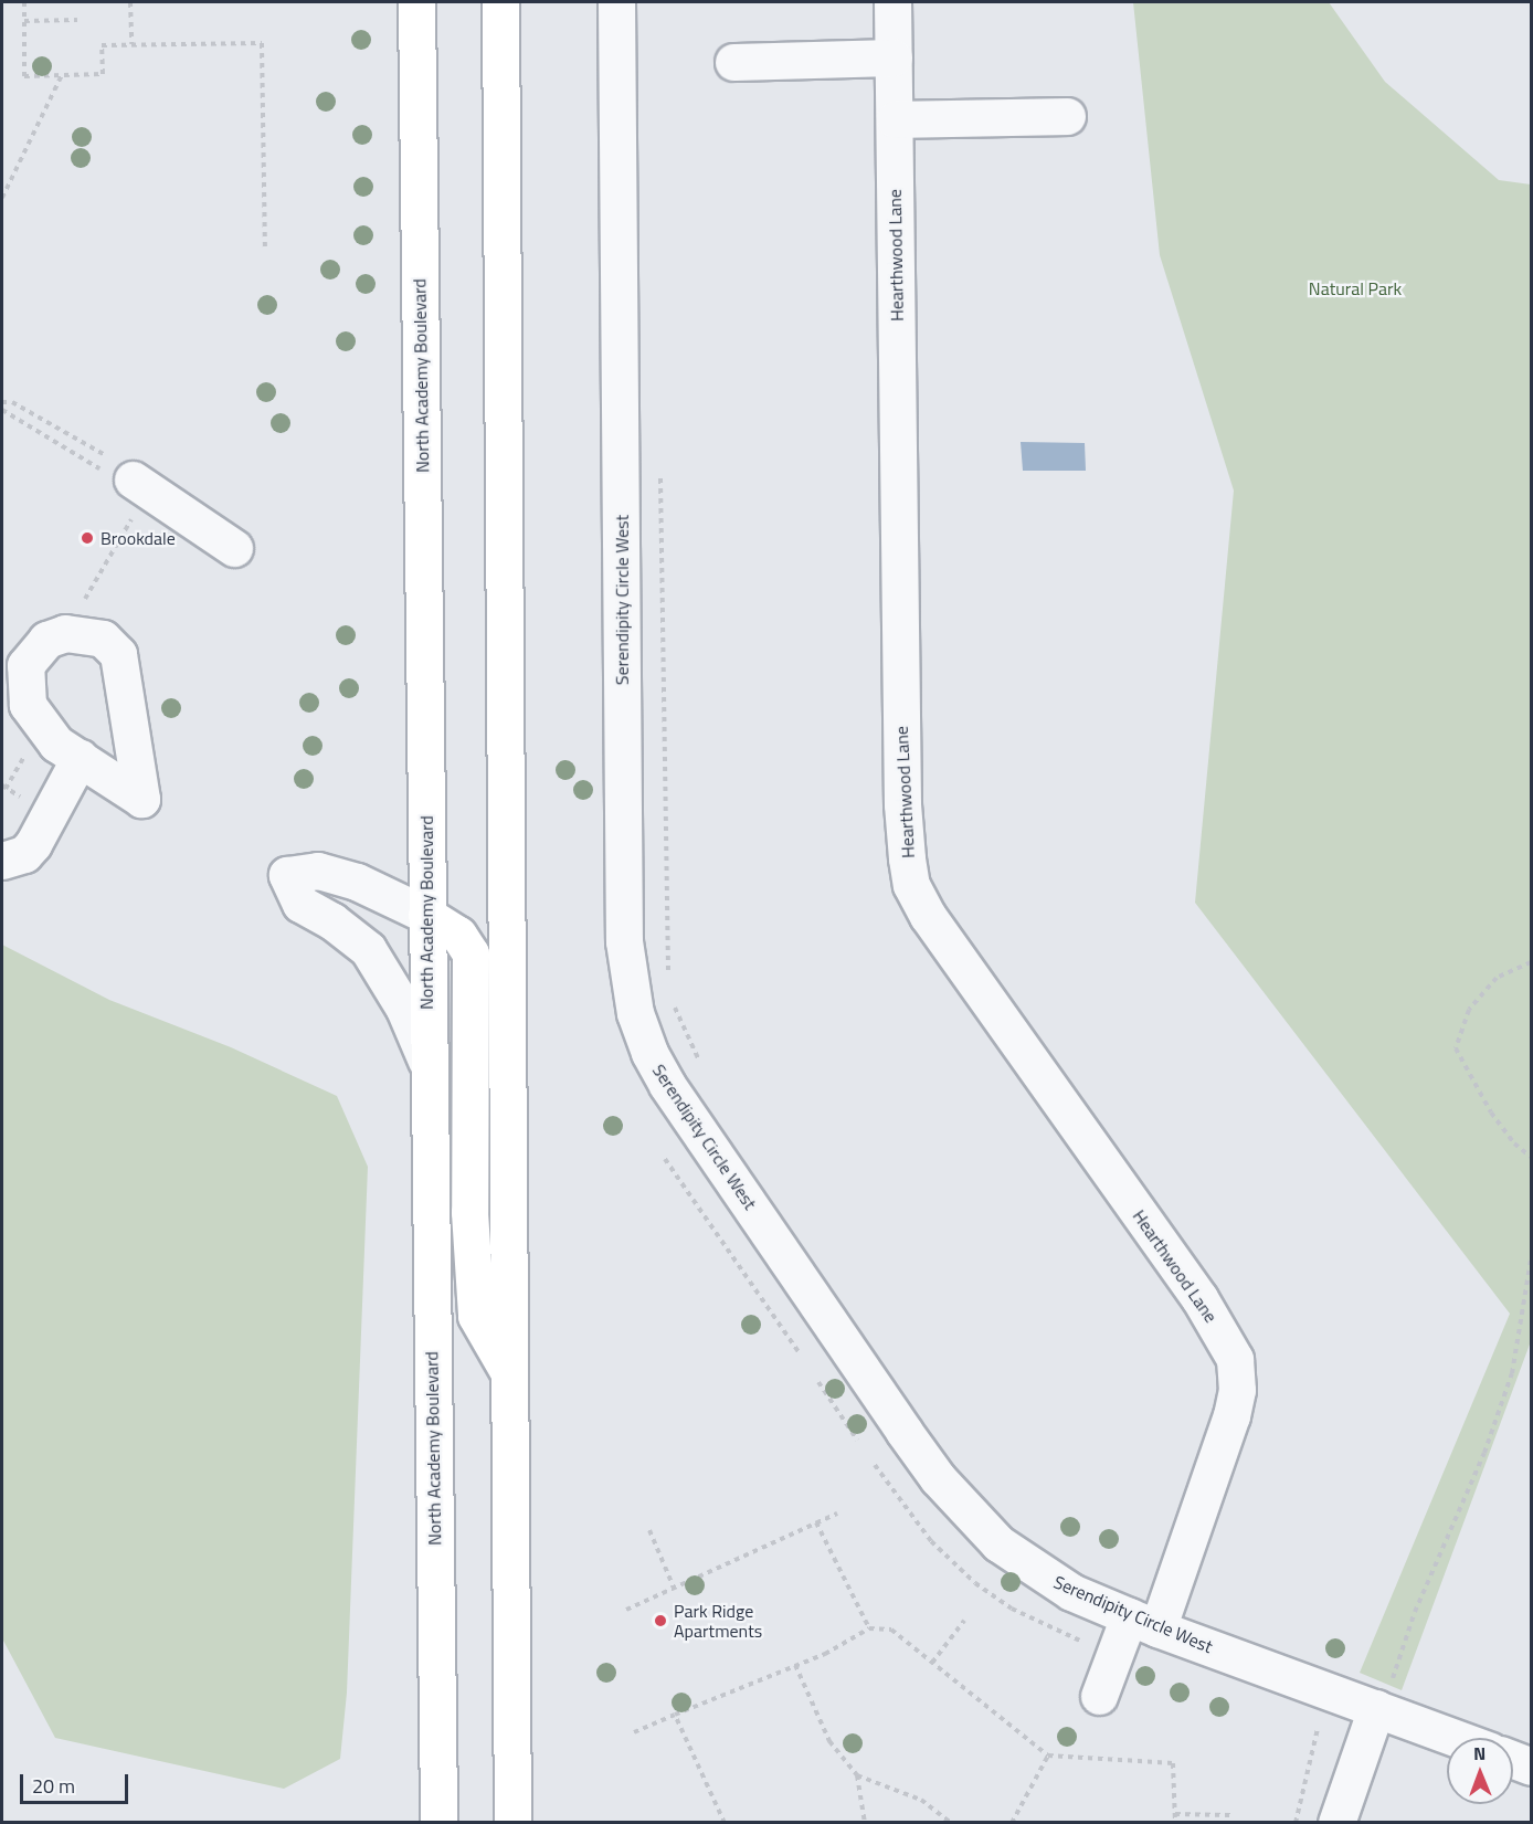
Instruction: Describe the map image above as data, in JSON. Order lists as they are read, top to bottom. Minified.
{"streets":{"main road":["North Academy Boulevard"],"street":["Hearthwood Lane","Serendipity Circle West"]},"crossings":[["Hearthwood Lane","Serendipity Circle West"]],"parks":["Natural Park"],"places":["Brookdale","Park Ridge Apartments"],"scale_bar":"20 m","north":"top"}
